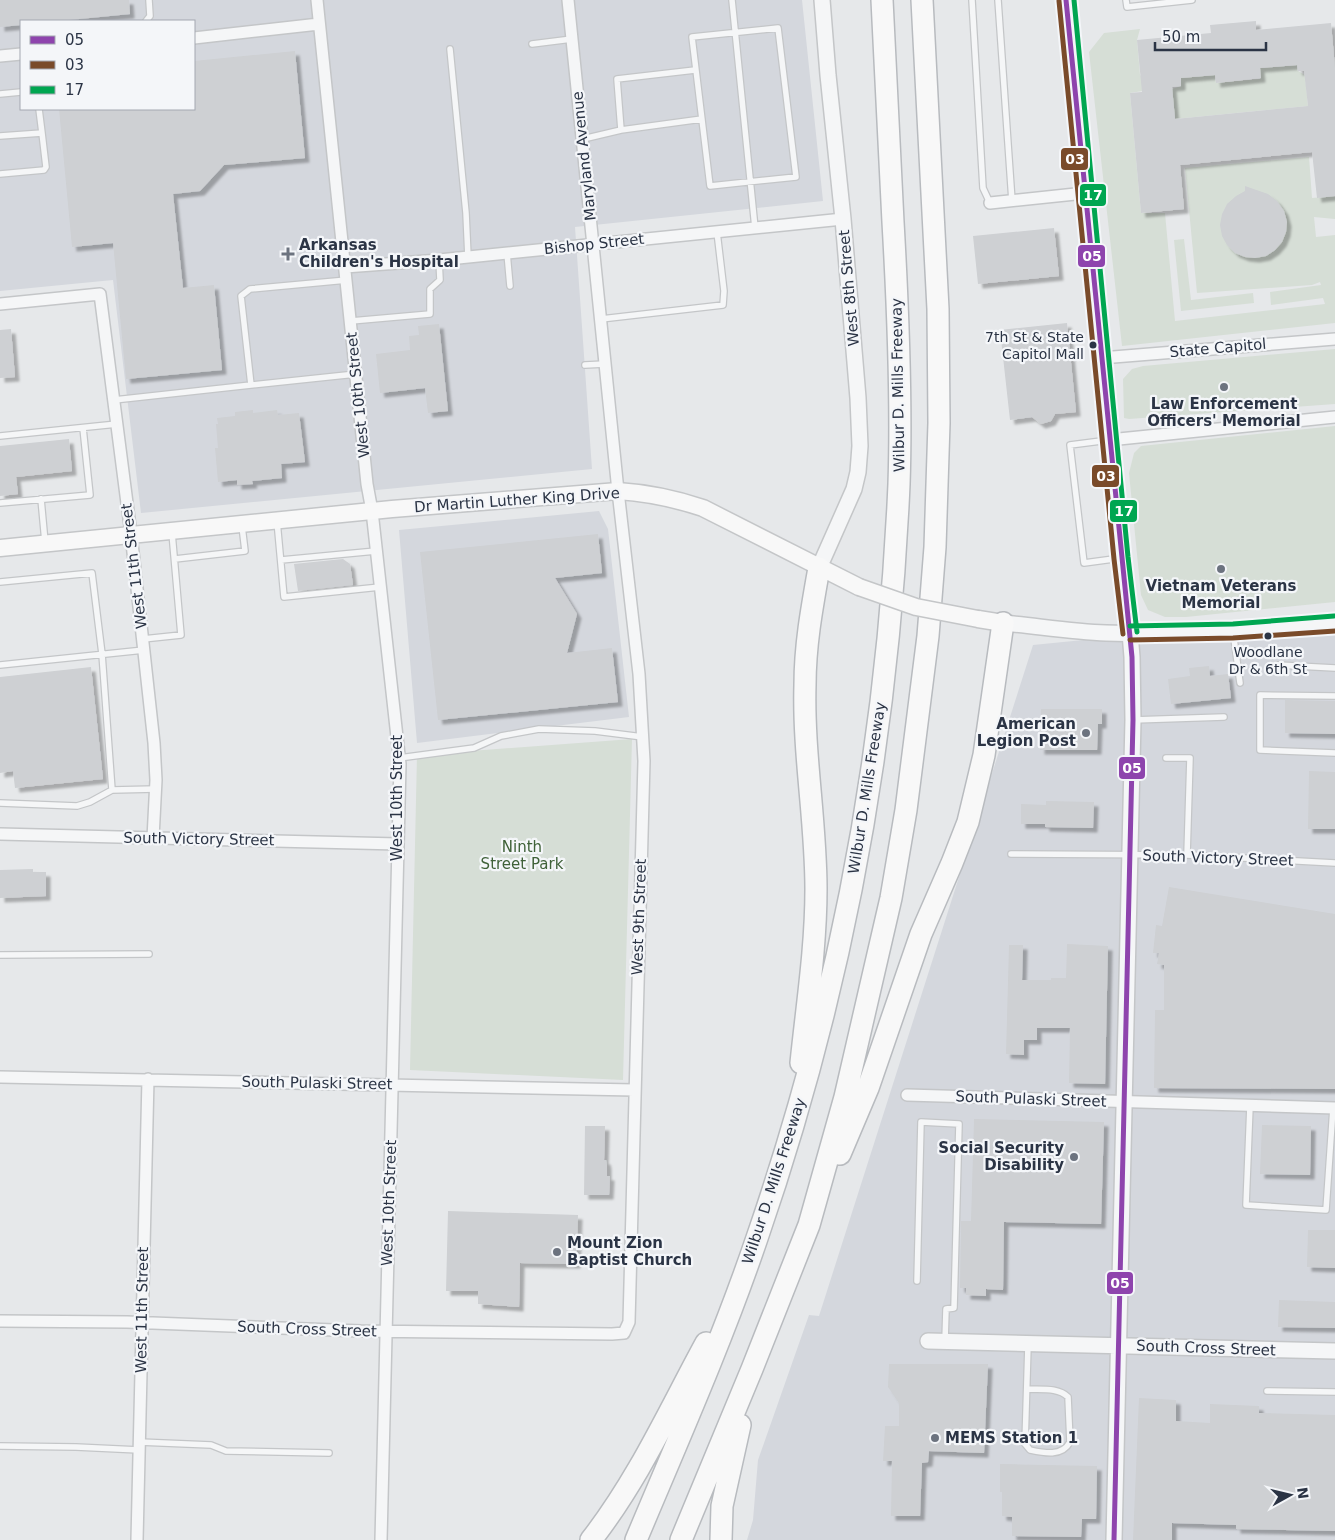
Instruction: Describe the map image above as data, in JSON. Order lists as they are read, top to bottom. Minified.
{"streets":{"highway":["Wilbur D. Mills Freeway"],"main road":["Dr Martin Luther King Drive"],"street":["Maryland Avenue","Bishop Street","West 8th Street","State Capitol","West 10th Street","West 11th Street","South Victory Street","West 9th Street","South Pulaski Street","South Cross Street"]},"crossings":[["Maryland Avenue","Bishop Street"],["Maryland Avenue","Dr Martin Luther King Drive"],["Maryland Avenue","West 9th Street"],["Bishop Street","West 8th Street"],["Bishop Street","West 10th Street"],["West 8th Street","Dr Martin Luther King Drive"],["West 10th Street","Dr Martin Luther King Drive"],["West 10th Street","South Victory Street"],["West 10th Street","South Pulaski Street"],["West 10th Street","South Cross Street"],["Dr Martin Luther King Drive","West 11th Street"],["Dr Martin Luther King Drive","West 9th Street"],["West 11th Street","South Victory Street"],["West 11th Street","South Pulaski Street"],["West 11th Street","South Cross Street"],["West 9th Street","South Pulaski Street"],["West 9th Street","South Cross Street"]],"parks":["Ninth Street Park"],"places":{"health":["Arkansas Children's Hospital"],"other":["7th St & State Capitol Mall","Law Enforcement Officers' Memorial","Vietnam Veterans Memorial","Woodlane Dr & 6th St","American Legion Post","Social Security Disability","Mount Zion Baptist Church","MEMS Station 1"]},"lines":["transit line 05","transit line 17","transit line 03"],"legend":["05","03","17"],"scale_bar":"50 m","north":"right"}
